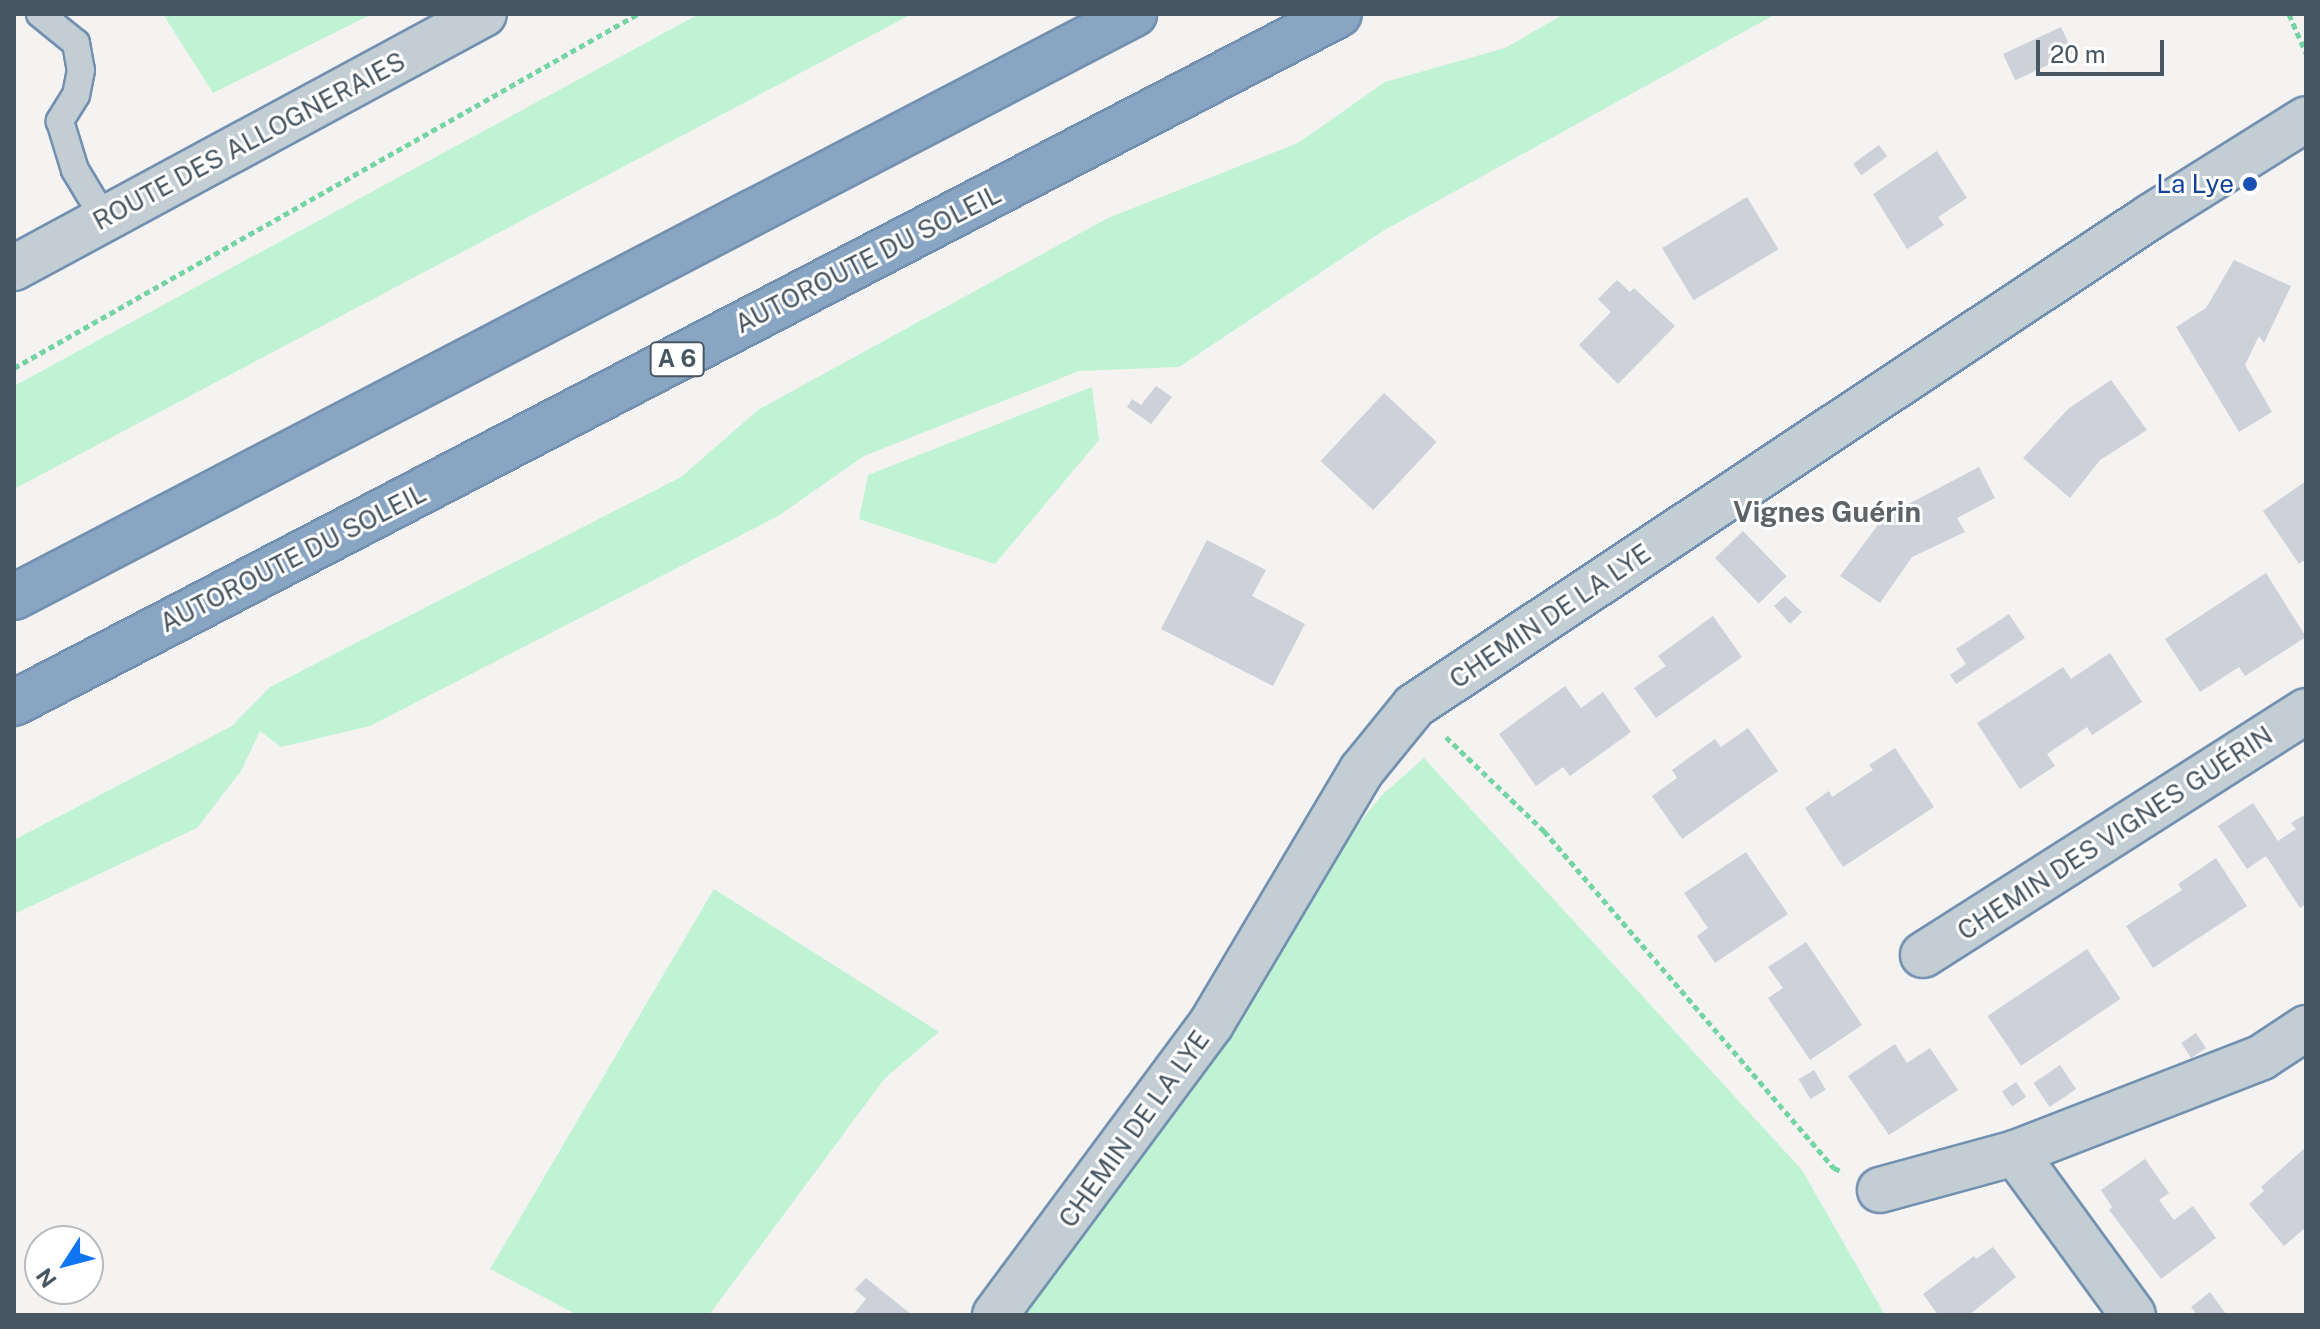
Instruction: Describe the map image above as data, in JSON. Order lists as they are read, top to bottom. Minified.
{"streets":{"highway":["AUTOROUTE DU SOLEIL","A 6"],"street":["ROUTE DES ALLOGNERAIES","CHEMIN DE LA LYE","CHEMIN DES VIGNES GUÉRIN"]},"districts":["Vignes Guérin"],"places":["La Lye"],"scale_bar":"20 m","north":"bottom left"}
